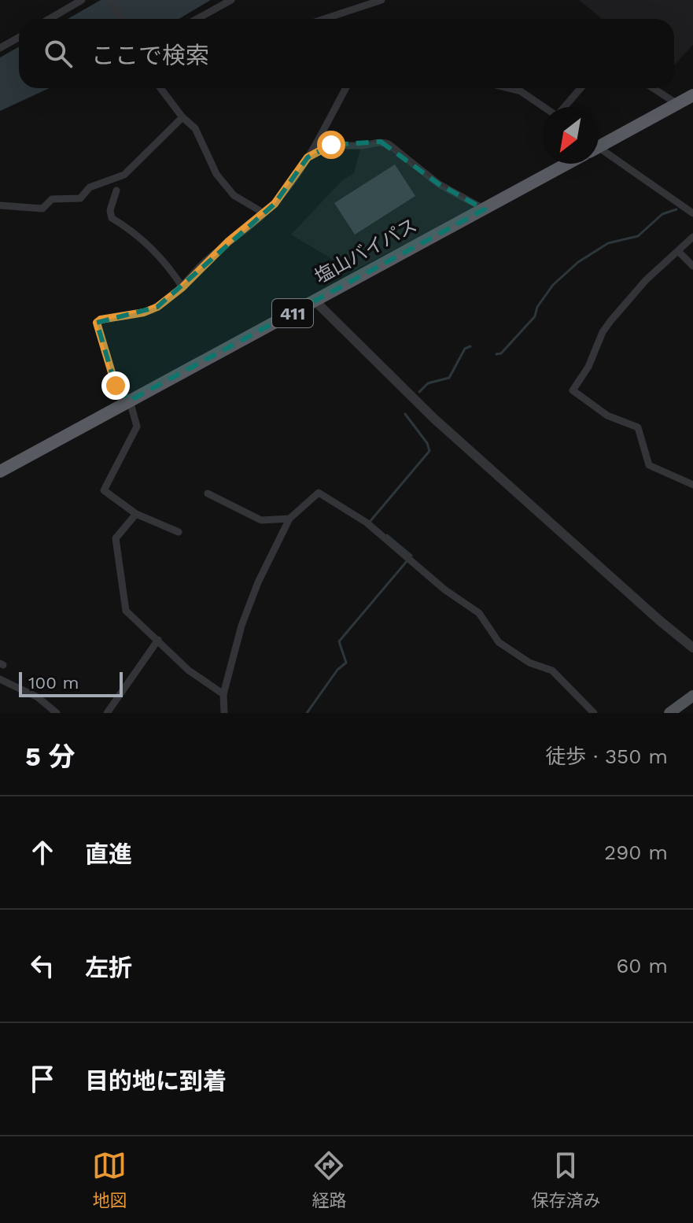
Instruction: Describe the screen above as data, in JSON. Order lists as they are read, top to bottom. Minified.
{"streets":{"highway":["塩山バイパス","411"]},"scale_bar":"100 m","north":"bottom left","page":{"search":"ここで検索","scale":"100 m","heading":["5 分","徒歩 · 350 m"],"list":[["直進","290 m"],["左折","60 m"],"目的地に到着"],"nav":["地図","経路","保存済み"]}}
